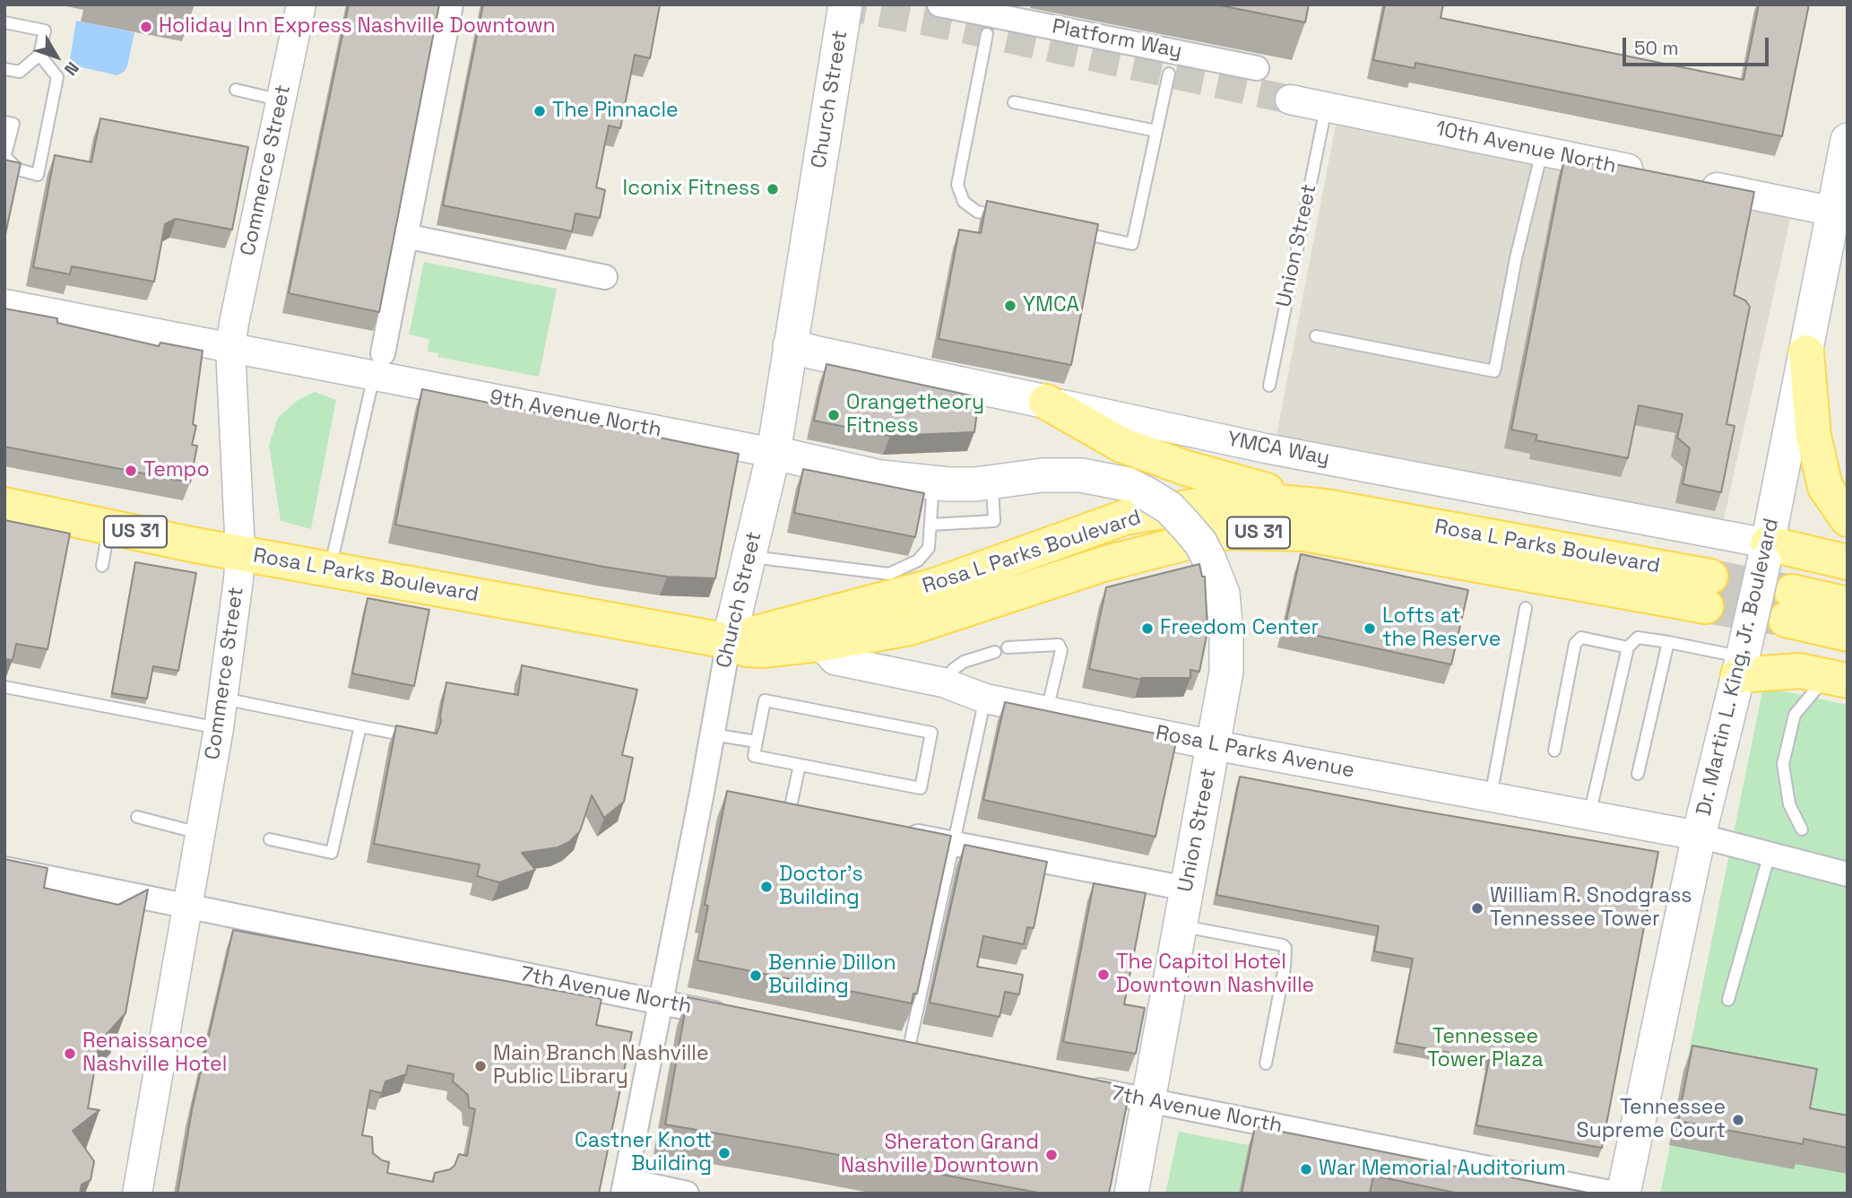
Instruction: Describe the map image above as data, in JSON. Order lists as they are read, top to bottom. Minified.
{"streets":{"main road":["Church Street","Union Street","9th Avenue North","YMCA Way","US 31","Rosa L Parks Boulevard","Dr. Martin L. King, Jr. Boulevard"],"street":["Platform Way","10th Avenue North","Commerce Street","Rosa L Parks Avenue","7th Avenue North"]},"crossings":[["Church Street","9th Avenue North"],["Church Street","YMCA Way"],["Church Street","Rosa L Parks Boulevard"],["Church Street","7th Avenue North"],["10th Avenue North","Union Street"],["Commerce Street","9th Avenue North"],["Commerce Street","Rosa L Parks Boulevard"],["Commerce Street","7th Avenue North"],["Union Street","9th Avenue North"],["Union Street","Rosa L Parks Avenue"],["Union Street","7th Avenue North"],["YMCA Way","Dr. Martin L. King, Jr. Boulevard"],["Rosa L Parks Boulevard","Rosa L Parks Avenue"],["Dr. Martin L. King, Jr. Boulevard","Rosa L Parks Avenue"]],"parks":["Tennessee Tower Plaza"],"places":["Holiday Inn Express Nashville Downtown","The Pinnacle","Iconix Fitness","YMCA","Orangetheory Fitness","Tempo","Freedom Center","Lofts at the Reserve","Doctor's Building","William R. Snodgrass Tennessee Tower","The Capitol Hotel Downtown Nashville","Bennie Dillon Building","Renaissance Nashville Hotel","Main Branch Nashville Public Library","Tennessee Supreme Court","Castner Knott Building","Sheraton Grand Nashville Downtown","War Memorial Auditorium"],"scale_bar":"50 m","north":"bottom right"}
